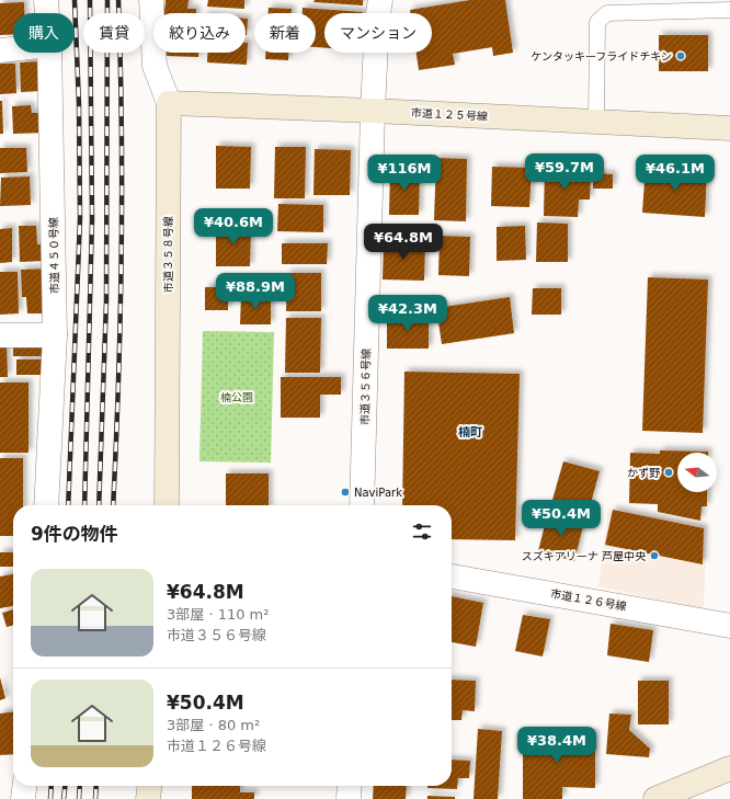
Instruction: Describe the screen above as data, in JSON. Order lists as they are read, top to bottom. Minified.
{"streets":{"street":["市道１２５号線","市道３５８号線","市道４５０号線","市道３５６号線","市道１２６号線"]},"crossings":[["市道１２５号線","市道３５８号線"],["市道１２５号線","市道３５６号線"]],"districts":["楠町"],"parks":["楠公園"],"places":["ケンタッキーフライドチキン","かず野","NaviPark","スズキアリーナ 芦屋中央"],"north":"left","page":{"chip":["購入","賃貸","絞り込み","新着","マンション"],"price":["¥59.7M","¥116M","¥46.1M","¥40.6M","¥64.8M","¥88.9M","¥42.3M","¥50.4M","¥38.4M"],"heading":"9件の物件","list":[{"name":"¥64.8M","note":"3部屋 · 110 m² · 市道３５６号線"},{"name":"¥50.4M","note":"3部屋 · 80 m² · 市道１２６号線"}]}}
